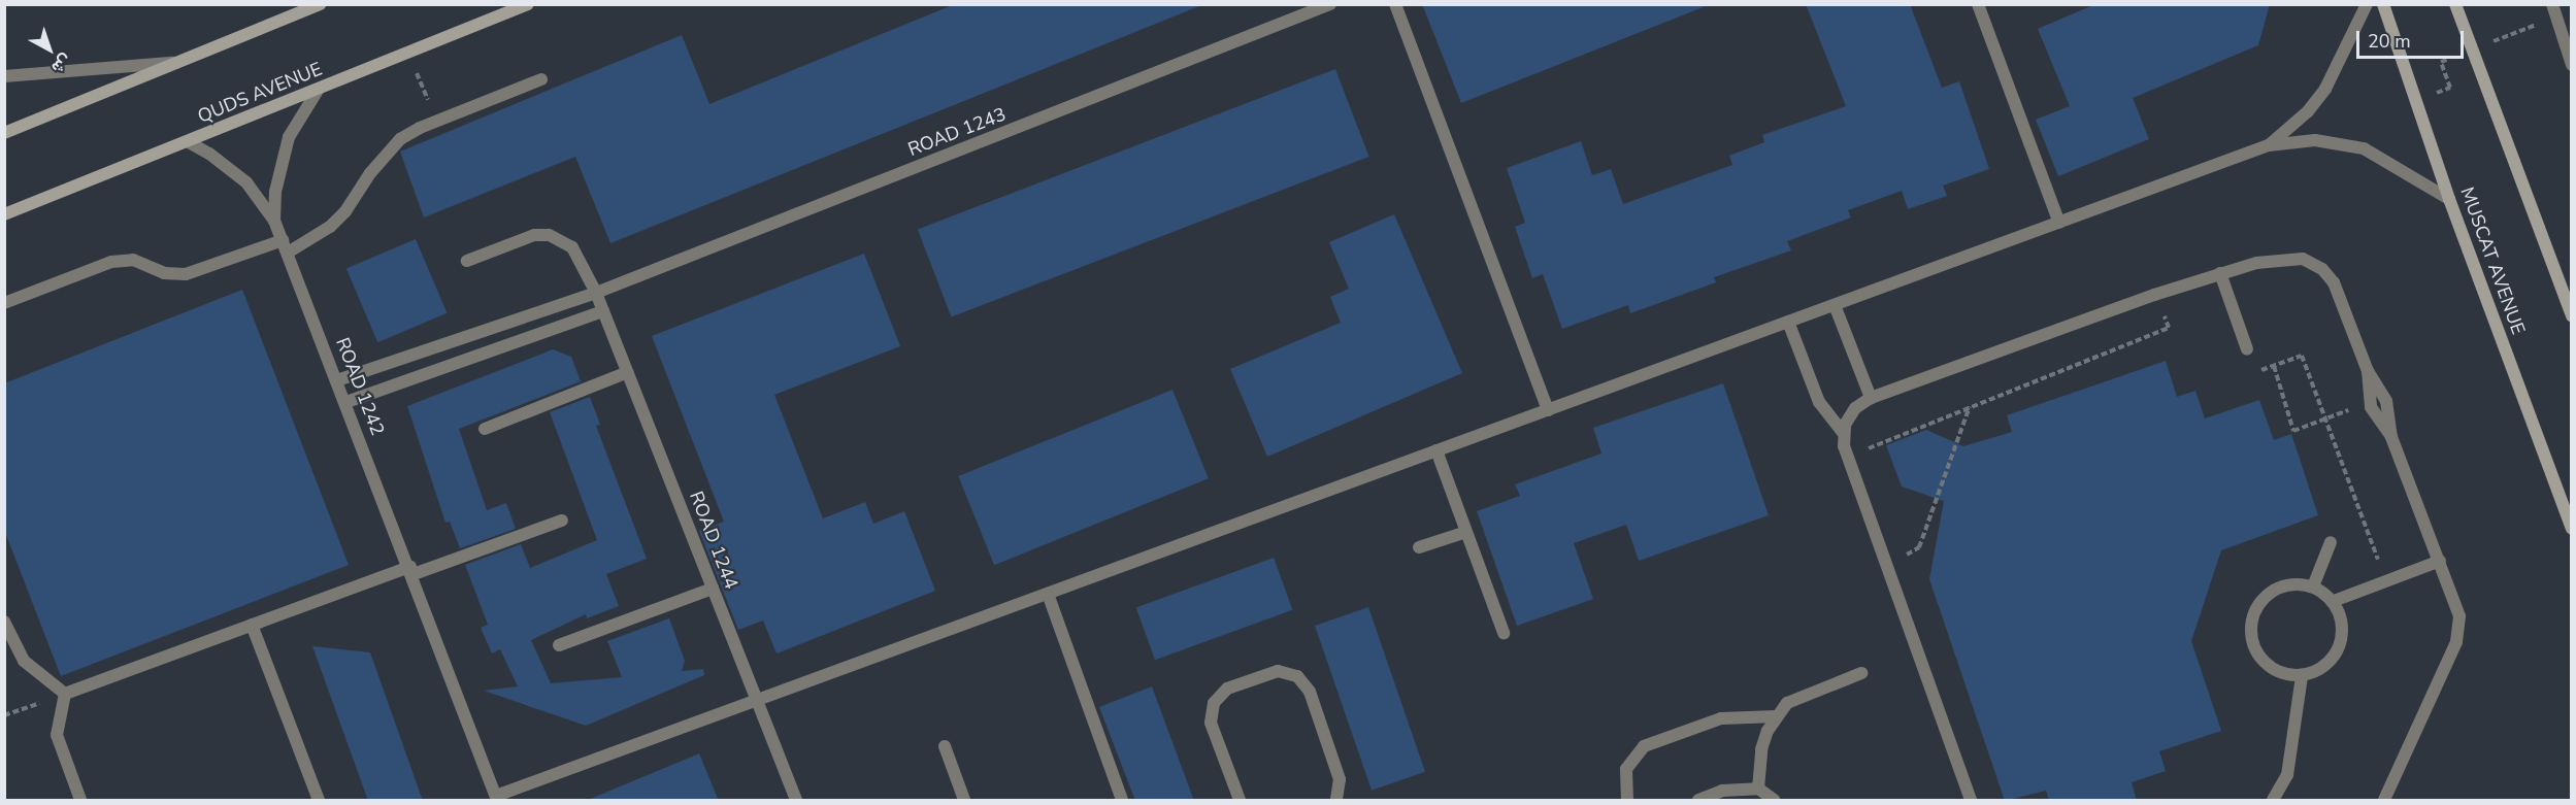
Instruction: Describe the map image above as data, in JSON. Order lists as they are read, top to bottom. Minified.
{"streets":{"main road":["QUDS AVENUE","MUSCAT AVENUE"],"street":["ROAD 1243","ROAD 1242","ROAD 1244"]},"crossings":[["QUDS AVENUE","ROAD 1242"],["ROAD 1243","ROAD 1242"],["ROAD 1243","ROAD 1244"]],"scale_bar":"20 m","north":"bottom right"}
